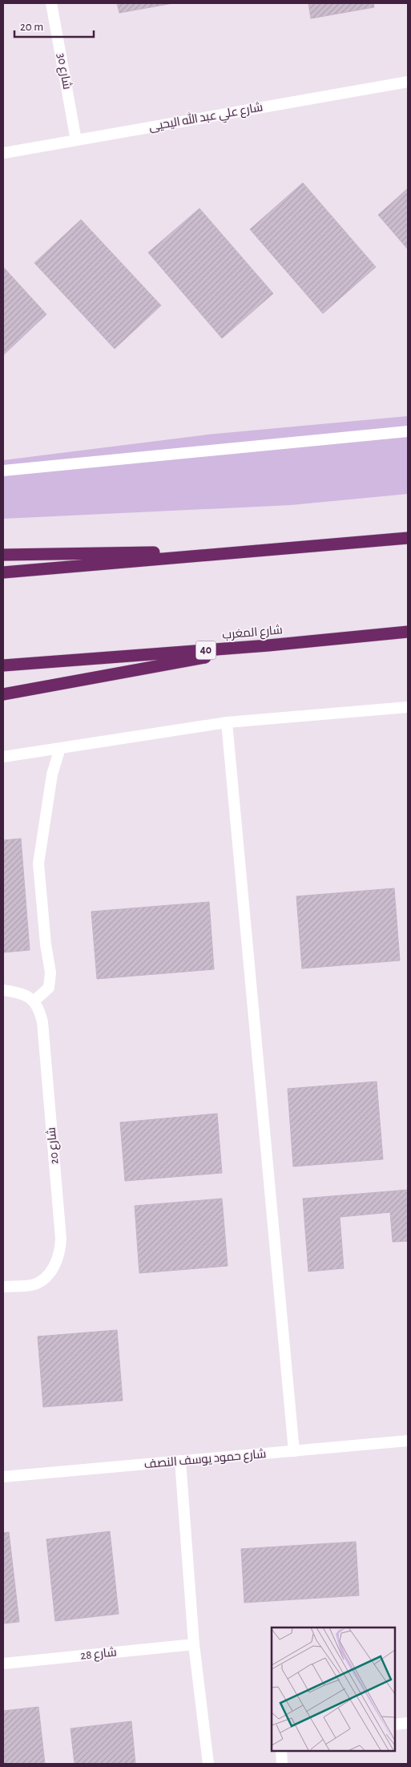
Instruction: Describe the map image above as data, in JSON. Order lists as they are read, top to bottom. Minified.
{"streets":{"highway":["شارع المغرب","40"],"street":["شارع 30","شارع علي عبد الله اليحيى","شارع 20","شارع حمود يوسف النصف","شارع 28"]},"crossings":[["شارع 30","شارع علي عبد الله اليحيى"]],"scale_bar":"20 m"}
